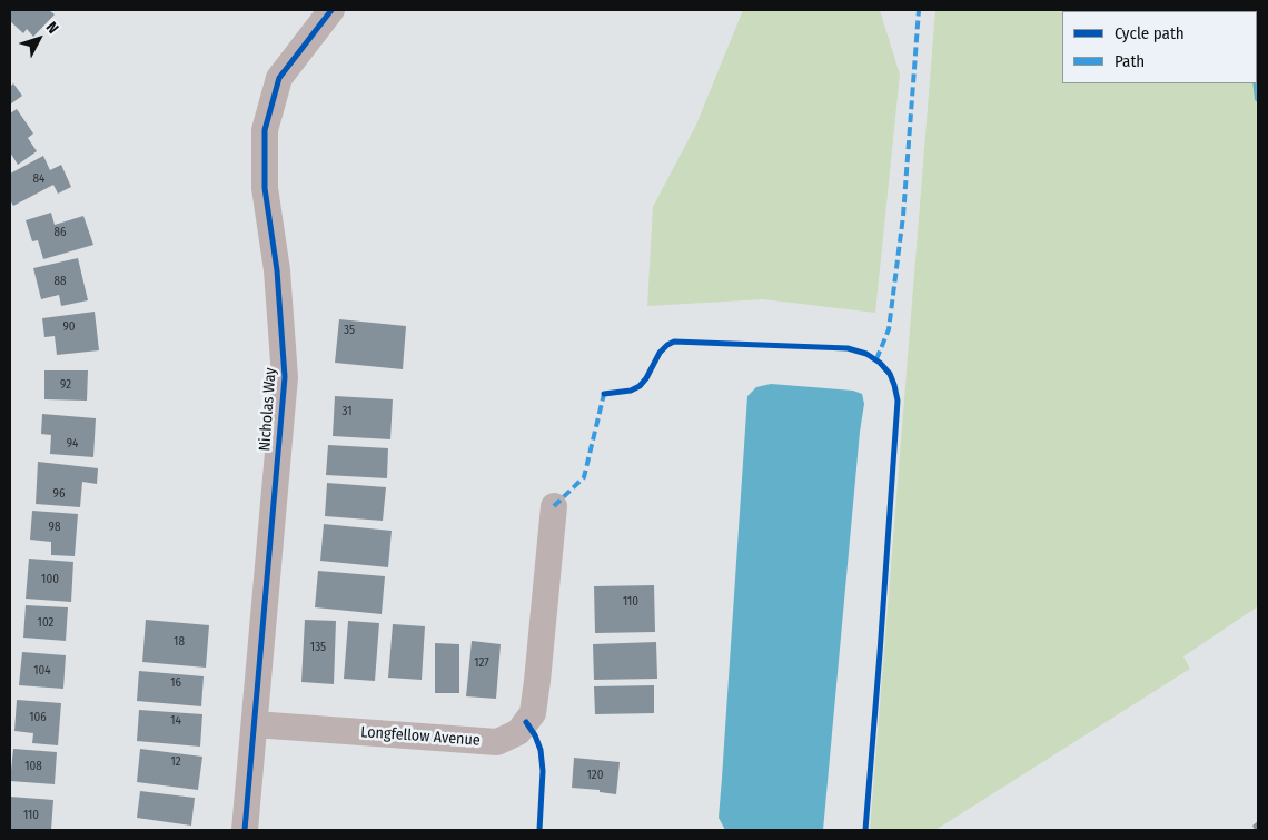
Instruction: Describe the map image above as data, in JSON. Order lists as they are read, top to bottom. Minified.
{"streets":{"street":["Nicholas Way","Longfellow Avenue"]},"crossings":[["Nicholas Way","Longfellow Avenue"]],"house_numbers":["84","86","88","90","35","92","31","94","96","98","100","110","102","18","135","127","104","16","106","14","12","108","120","110"],"legend":["Cycle path","Path"],"north":"top right"}
